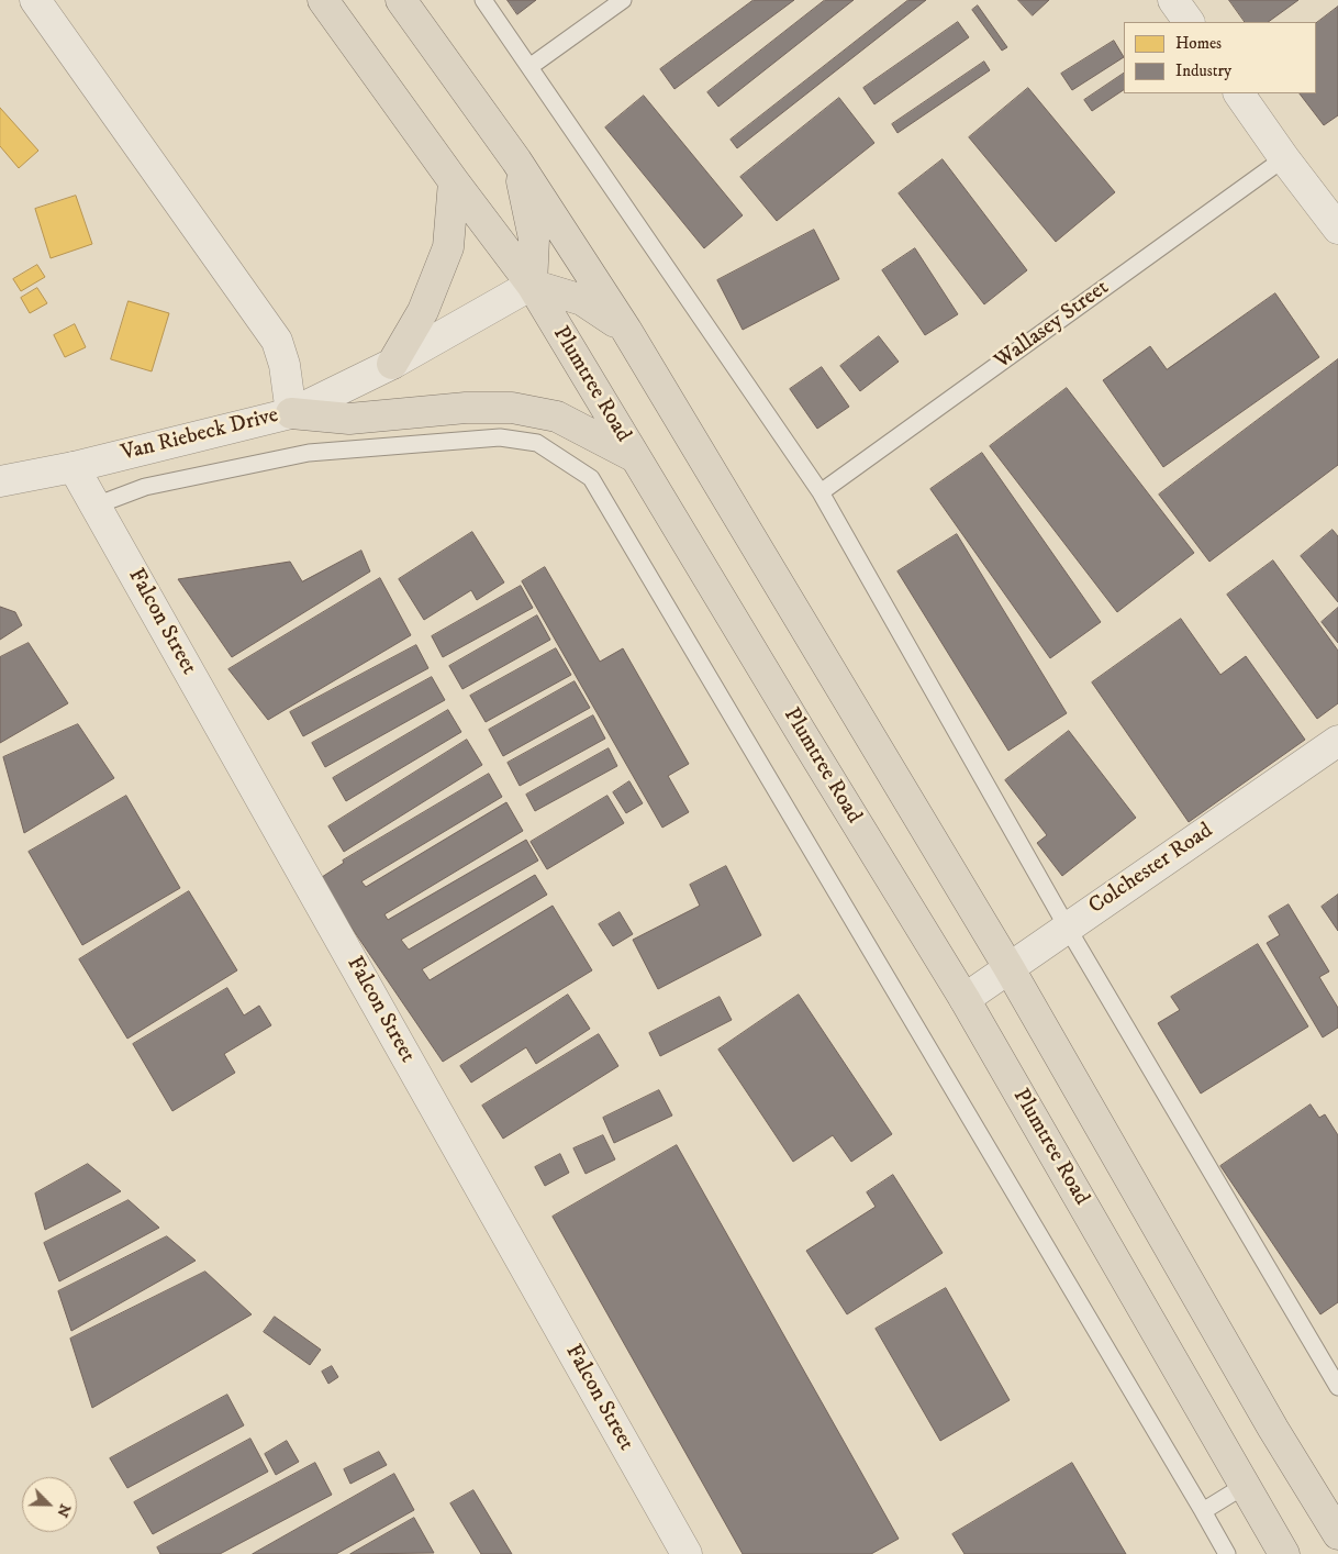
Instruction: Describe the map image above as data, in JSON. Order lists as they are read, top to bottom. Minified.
{"streets":{"highway":["Plumtree Road"],"street":["Van Riebeck Drive","Falcon Street","Colchester Road"],"lane":["Wallasey Street"]},"crossings":[["Plumtree Road","Van Riebeck Drive"],["Plumtree Road","Colchester Road"],["Van Riebeck Drive","Falcon Street"]],"legend":["Homes","Industry"],"north":"bottom right"}
